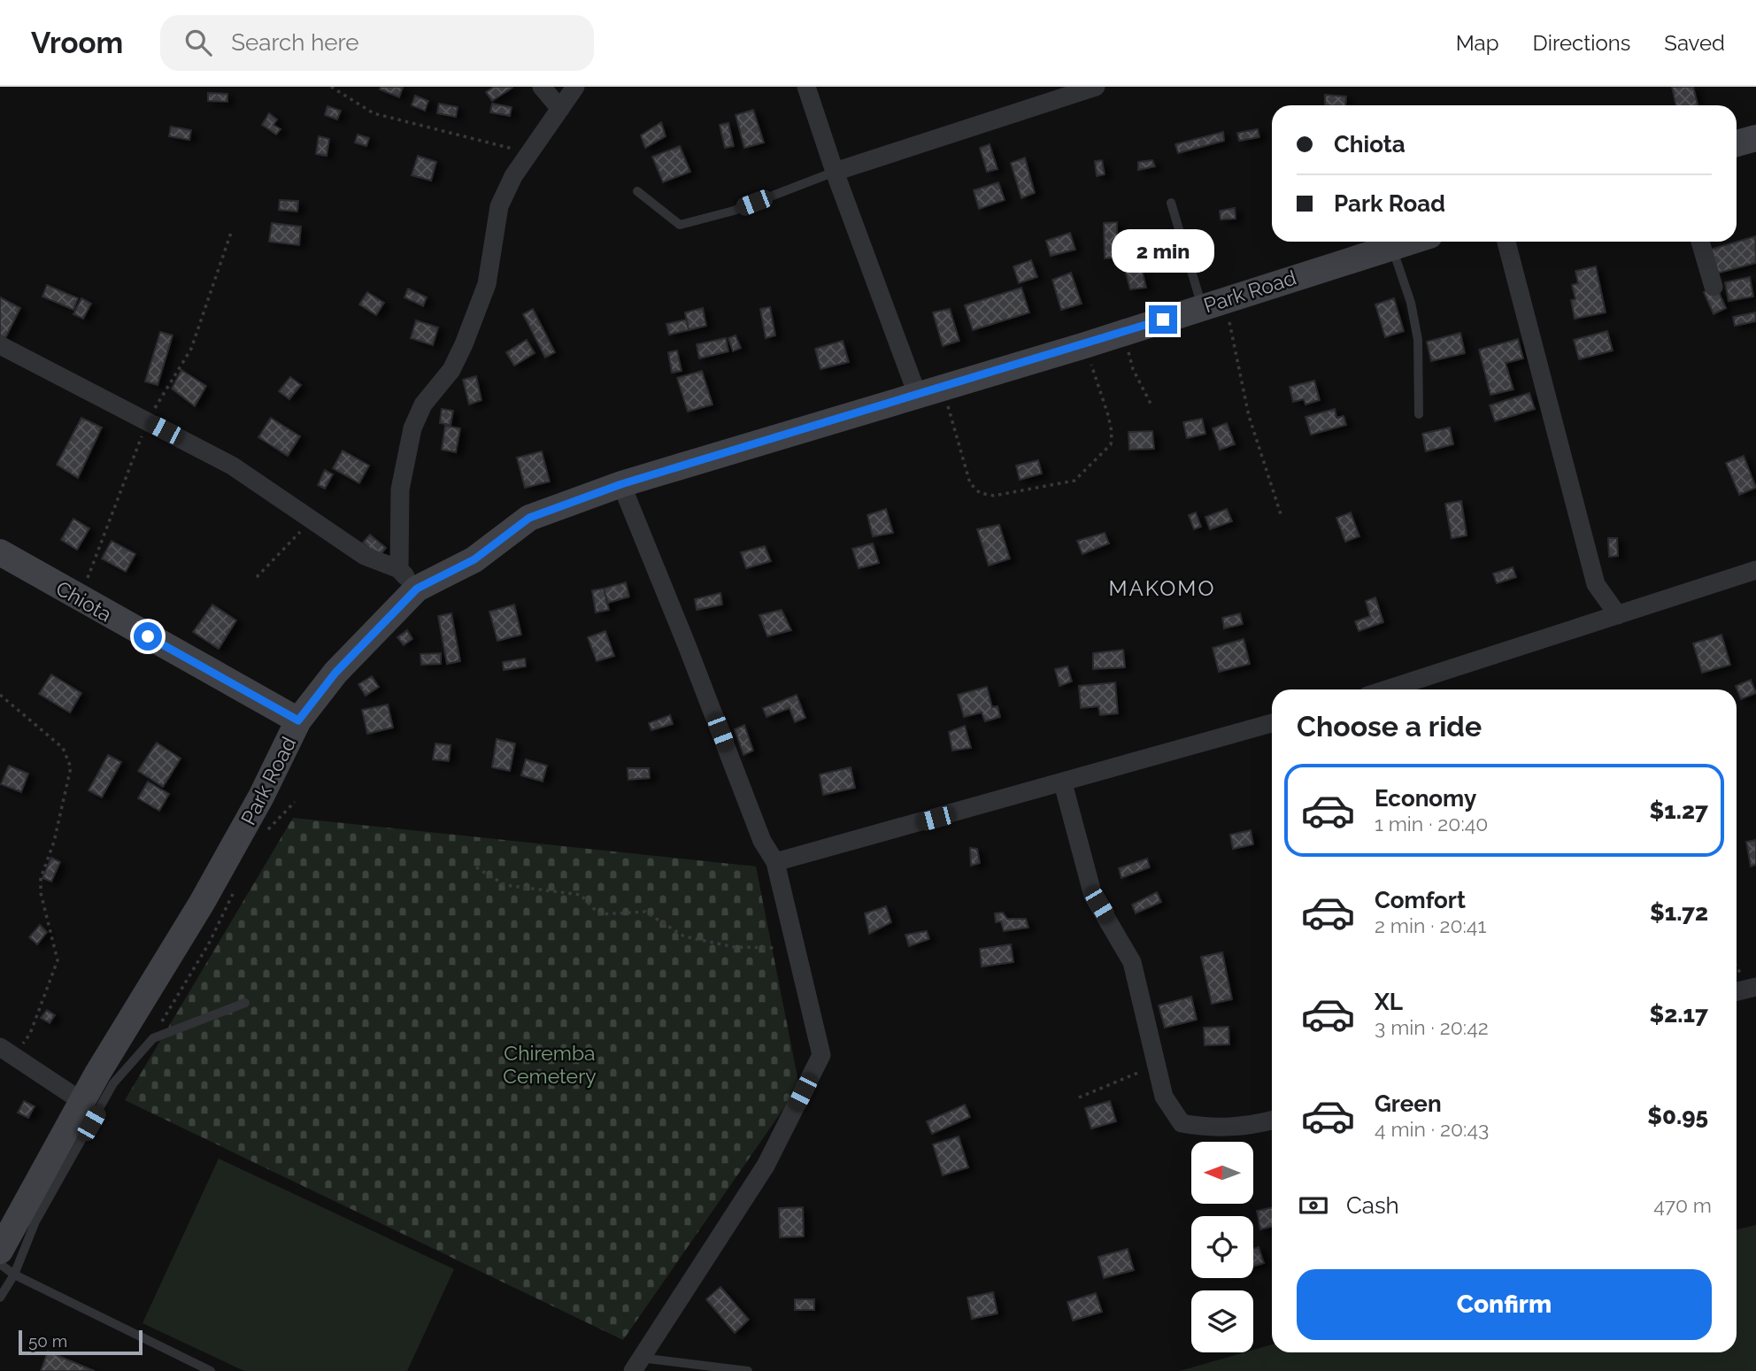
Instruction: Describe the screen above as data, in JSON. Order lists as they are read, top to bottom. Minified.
{"streets":{"street":["Park Road","Chiota"]},"crossings":[["Park Road","Chiota"]],"districts":["MAKOMO"],"parks":["Chiremba Cemetery"],"scale_bar":"50 m","north":"left","page":{"header":"Vroom","search":"Search here","nav":["Map","Directions","Saved"],"banner":["Chiota","Park Road"],"bubble":"2 min","heading":"Choose a ride","list":[{"name":"Economy","note":"1 min · 20:40","value":"$1.27"},{"name":"Comfort","note":"2 min · 20:41","value":"$1.72"},{"name":"XL","note":"3 min · 20:42","value":"$2.17"},{"name":"Green","note":"4 min · 20:43","value":"$0.95"}],"pay":["Cash","470 m"],"buttons":"Confirm","scale":"50 m"}}
